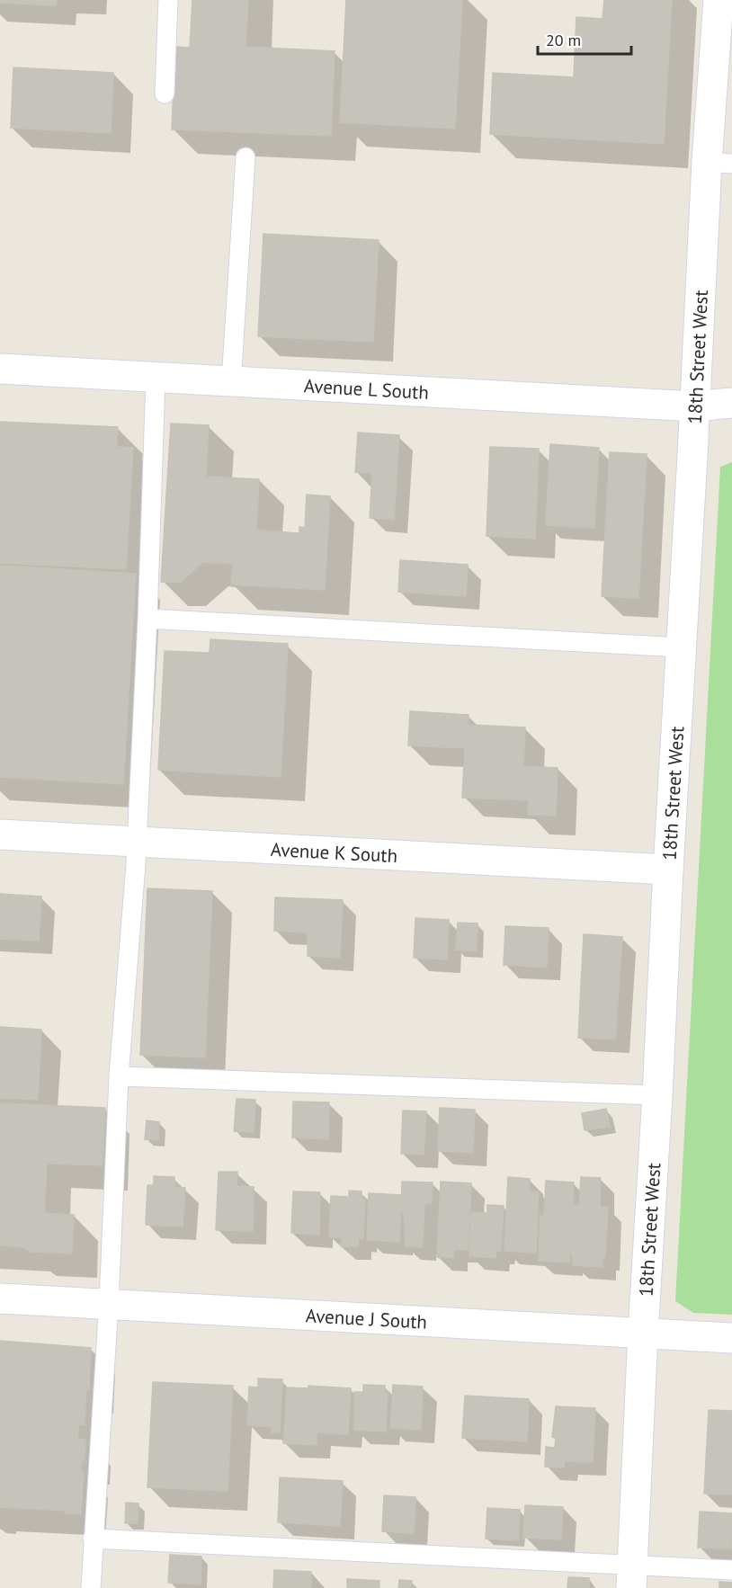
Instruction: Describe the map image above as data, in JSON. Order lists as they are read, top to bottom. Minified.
{"streets":{"street":["18th Street West","Avenue L South","Avenue K South","Avenue J South"]},"crossings":[["18th Street West","Avenue L South"],["18th Street West","Avenue K South"],["18th Street West","Avenue J South"]],"scale_bar":"20 m"}
